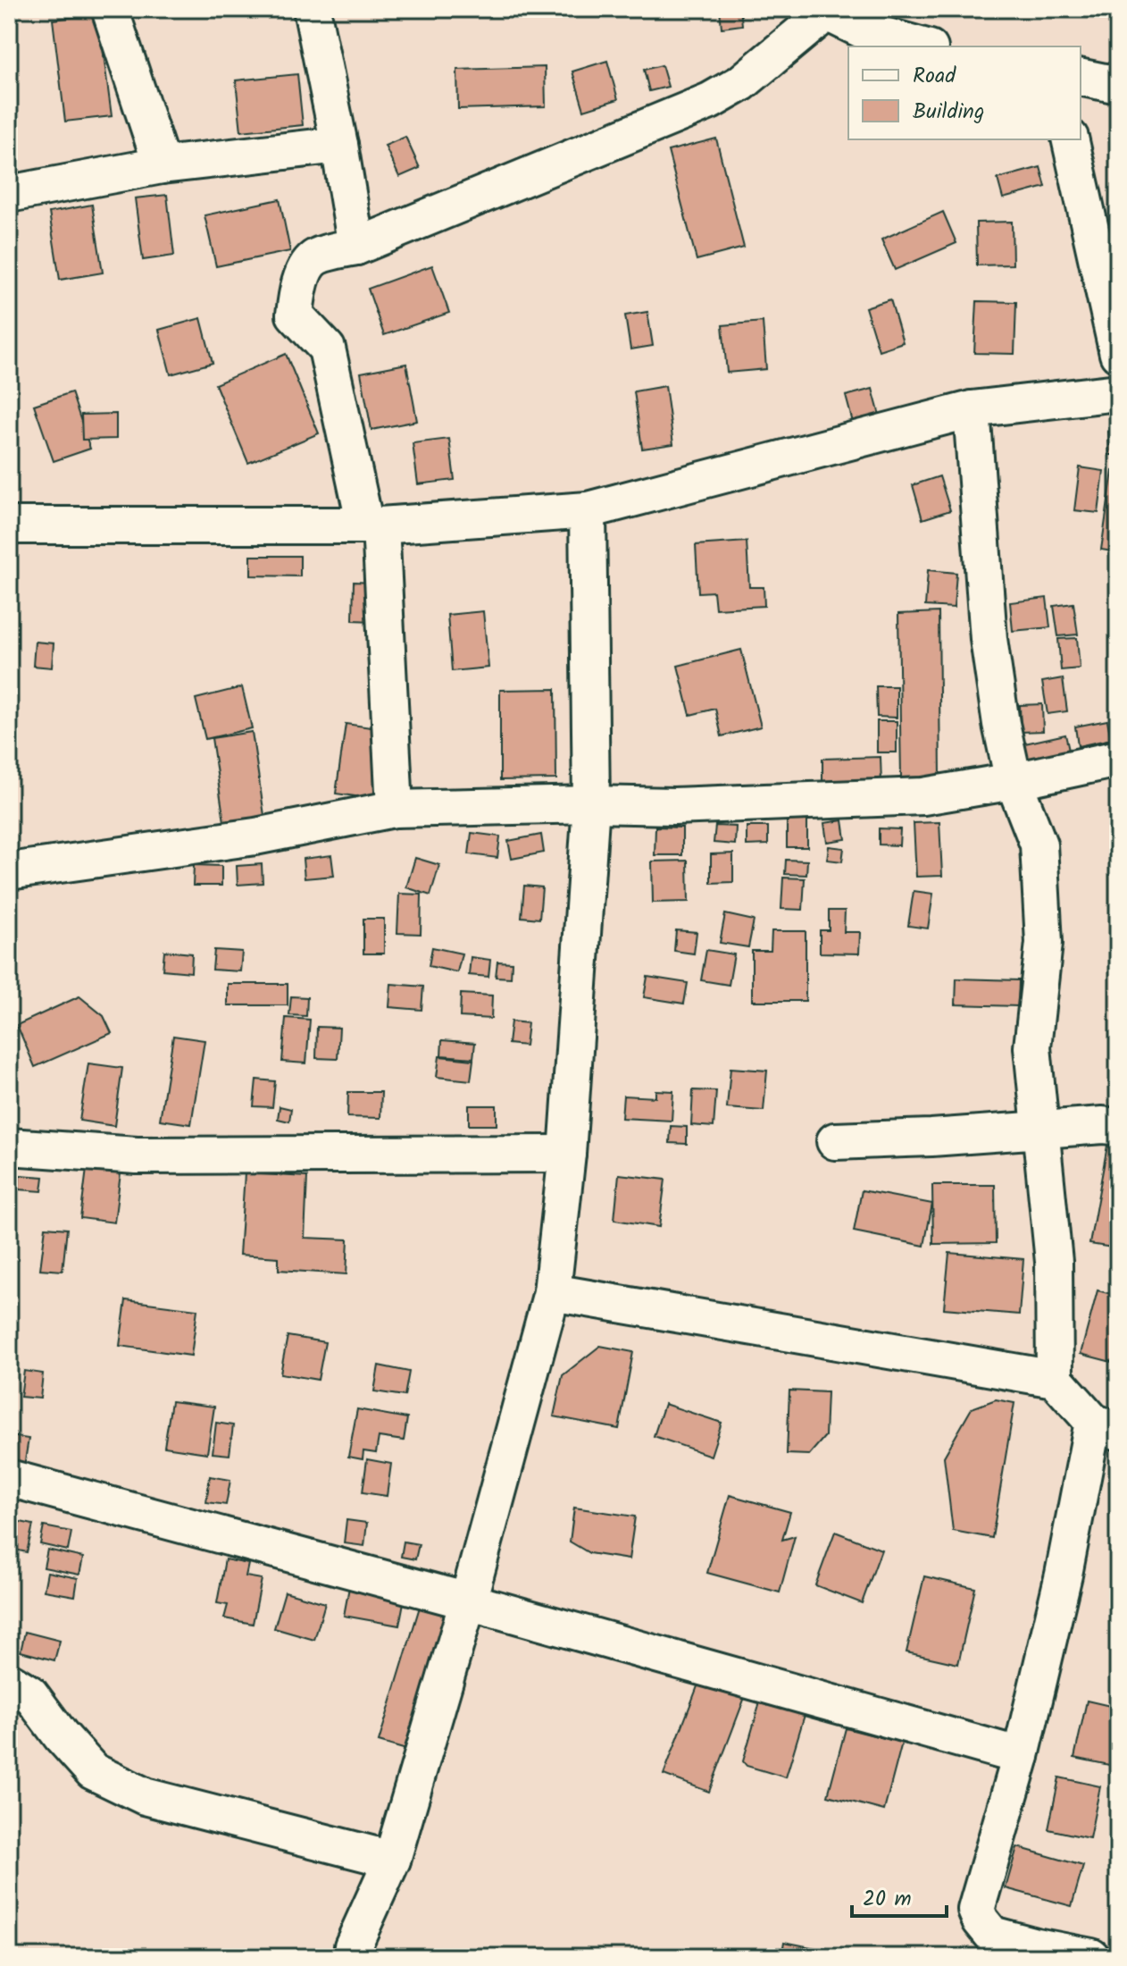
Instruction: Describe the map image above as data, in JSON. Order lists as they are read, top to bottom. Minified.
{"legend":["Road","Building"],"scale_bar":"20 m"}
